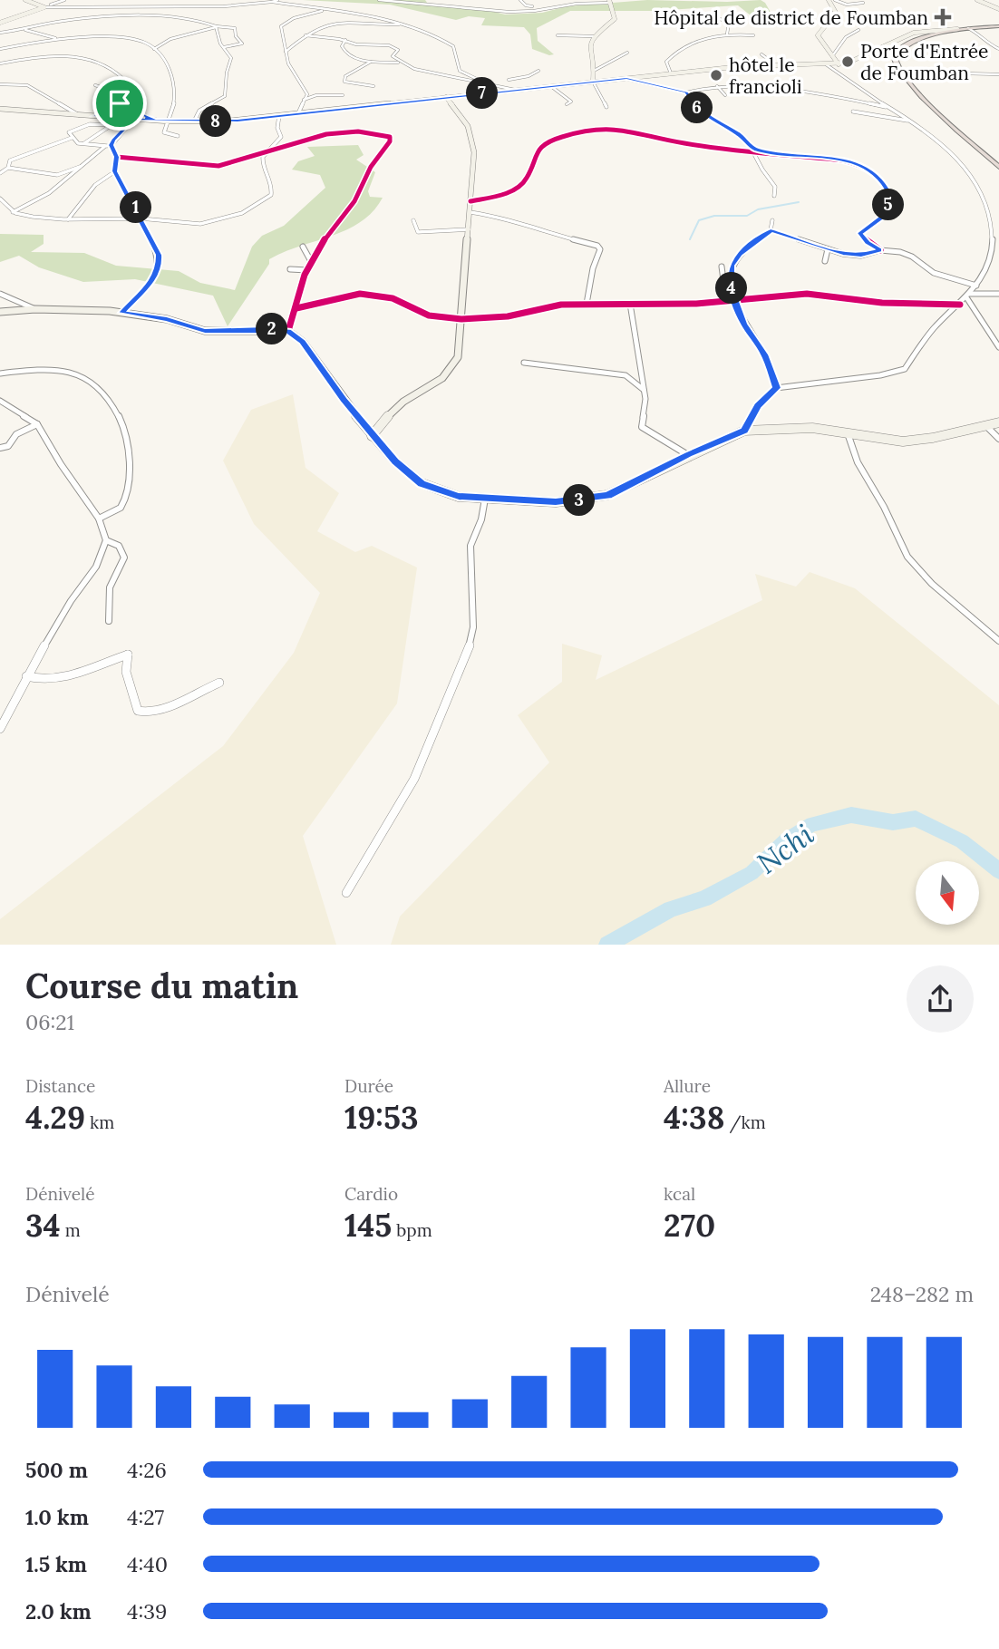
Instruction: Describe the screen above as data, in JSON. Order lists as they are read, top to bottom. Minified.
{"water":["Nchi"],"places":{"health":["Hôpital de district de Foumban"],"other":["Porte d'Entrée de Foumban","hôtel le francioli"]},"north":"bottom","page":{"pins":["7","6","8","5","1","4","2","3"],"heading":["Course du matin","06:21"],"stats":[["Distance","4.29 km"],["Durée","19:53"],["Allure","4:38 /km"],["Dénivelé","34 m"],["Cardio","145 bpm"],["kcal","270"]],"chart":["Dénivelé","248–282 m"],"list":[{"name":"500 m","note":"4:26"},{"name":"1.0 km","note":"4:27"},{"name":"1.5 km","note":"4:40"},{"name":"2.0 km","note":"4:39"}]}}
